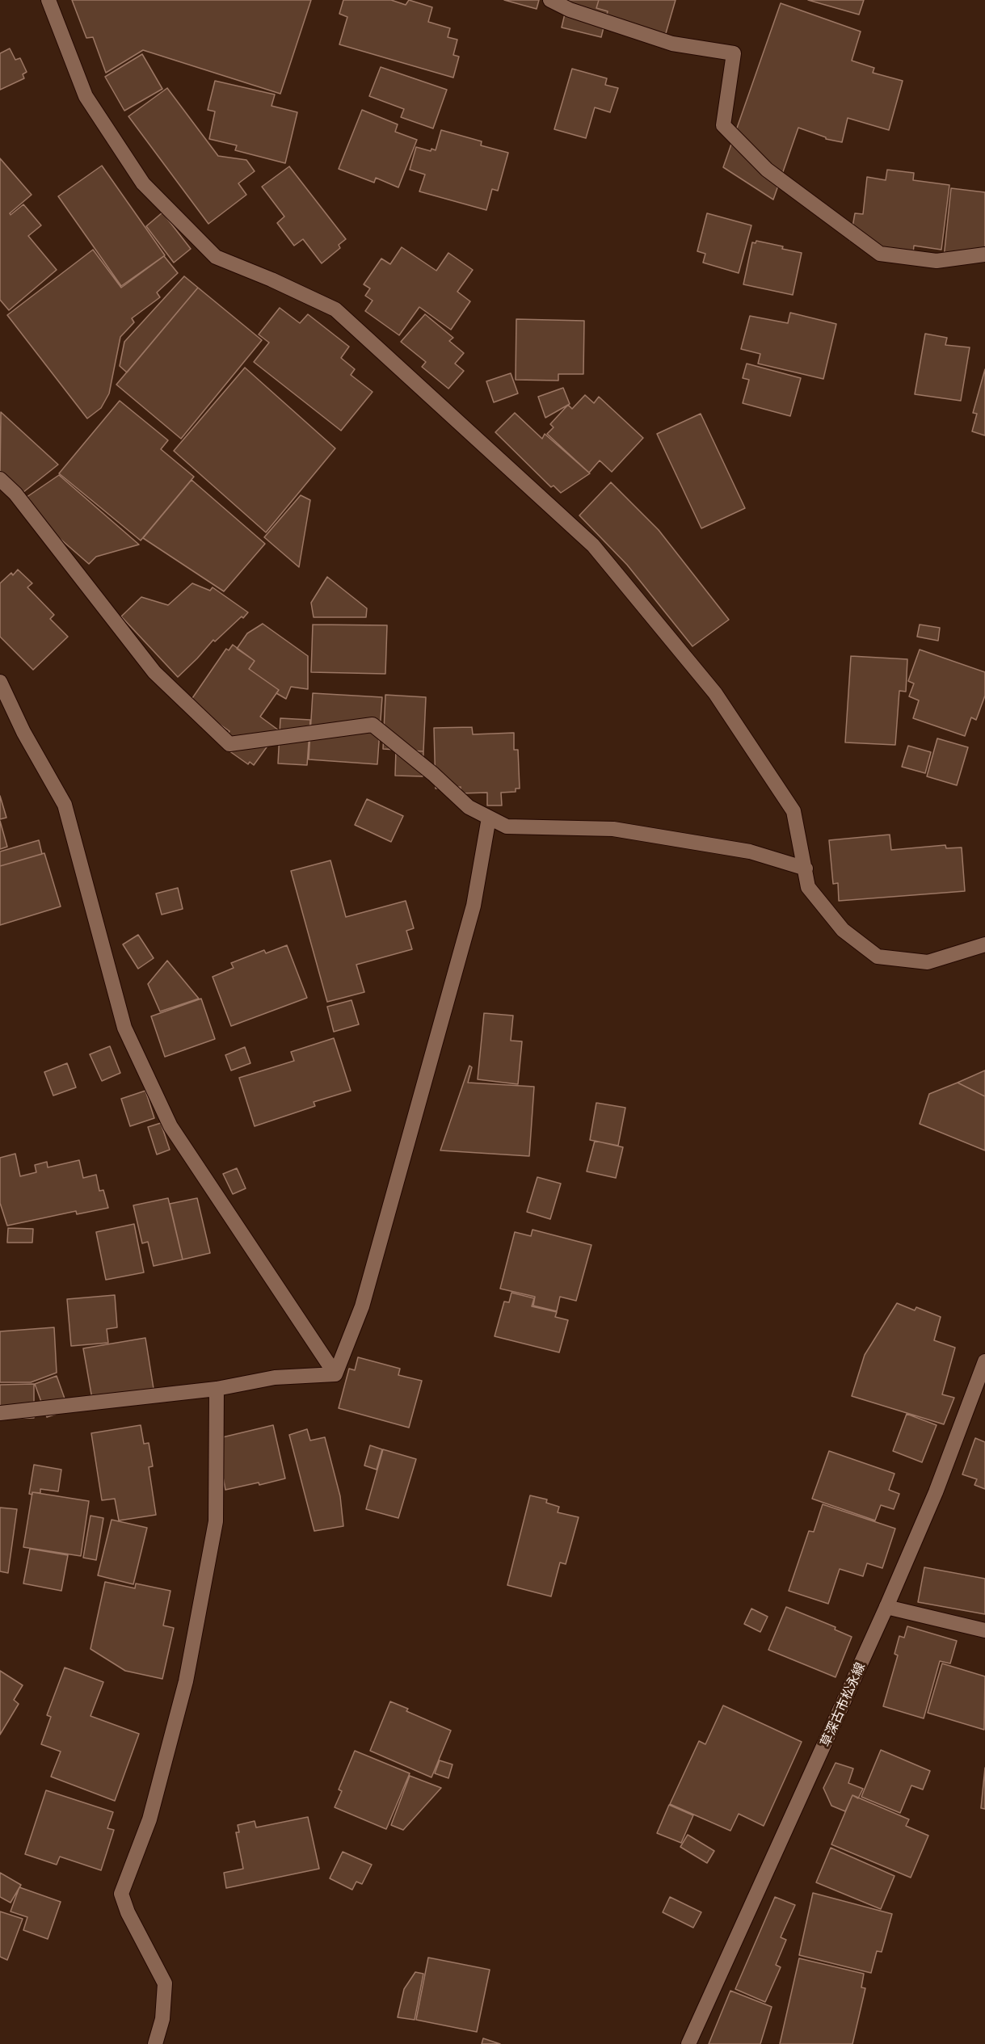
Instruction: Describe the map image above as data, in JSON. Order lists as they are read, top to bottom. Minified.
{"streets":{"street":["草深古市松永線"]}}
